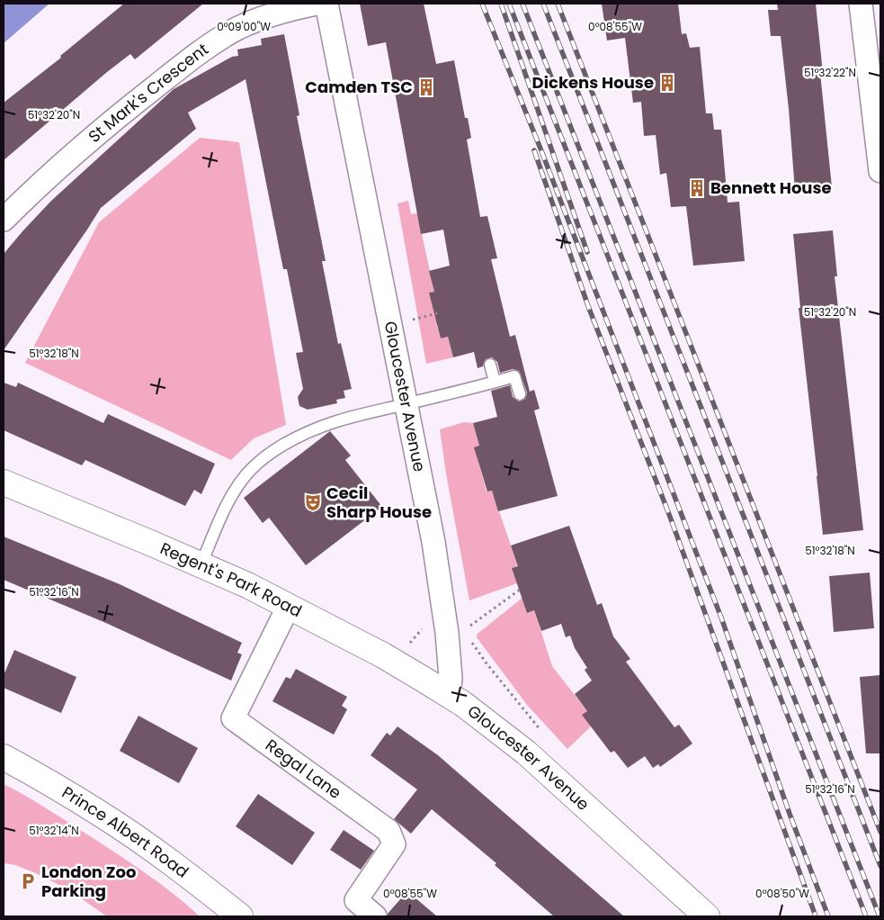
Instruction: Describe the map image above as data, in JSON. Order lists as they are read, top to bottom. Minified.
{"streets":{"street":["St Mark's Crescent","Gloucester Avenue","Regent's Park Road","Regal Lane","Prince Albert Road"]},"crossings":[["Gloucester Avenue","Regent's Park Road"],["Regent's Park Road","Regal Lane"]],"places":{"building":["Dickens House","Camden TSC","Bennett House"],"theatre":["Cecil Sharp House"],"parking":["London Zoo Parking"]},"coordinates":["0°09'00\"W","0°08'55\"W","51°32'22\"N","51°32'20\"N","51°32'18\"N","51°32'16\"N","51°32'14\"N","0°08'50\"W"]}
